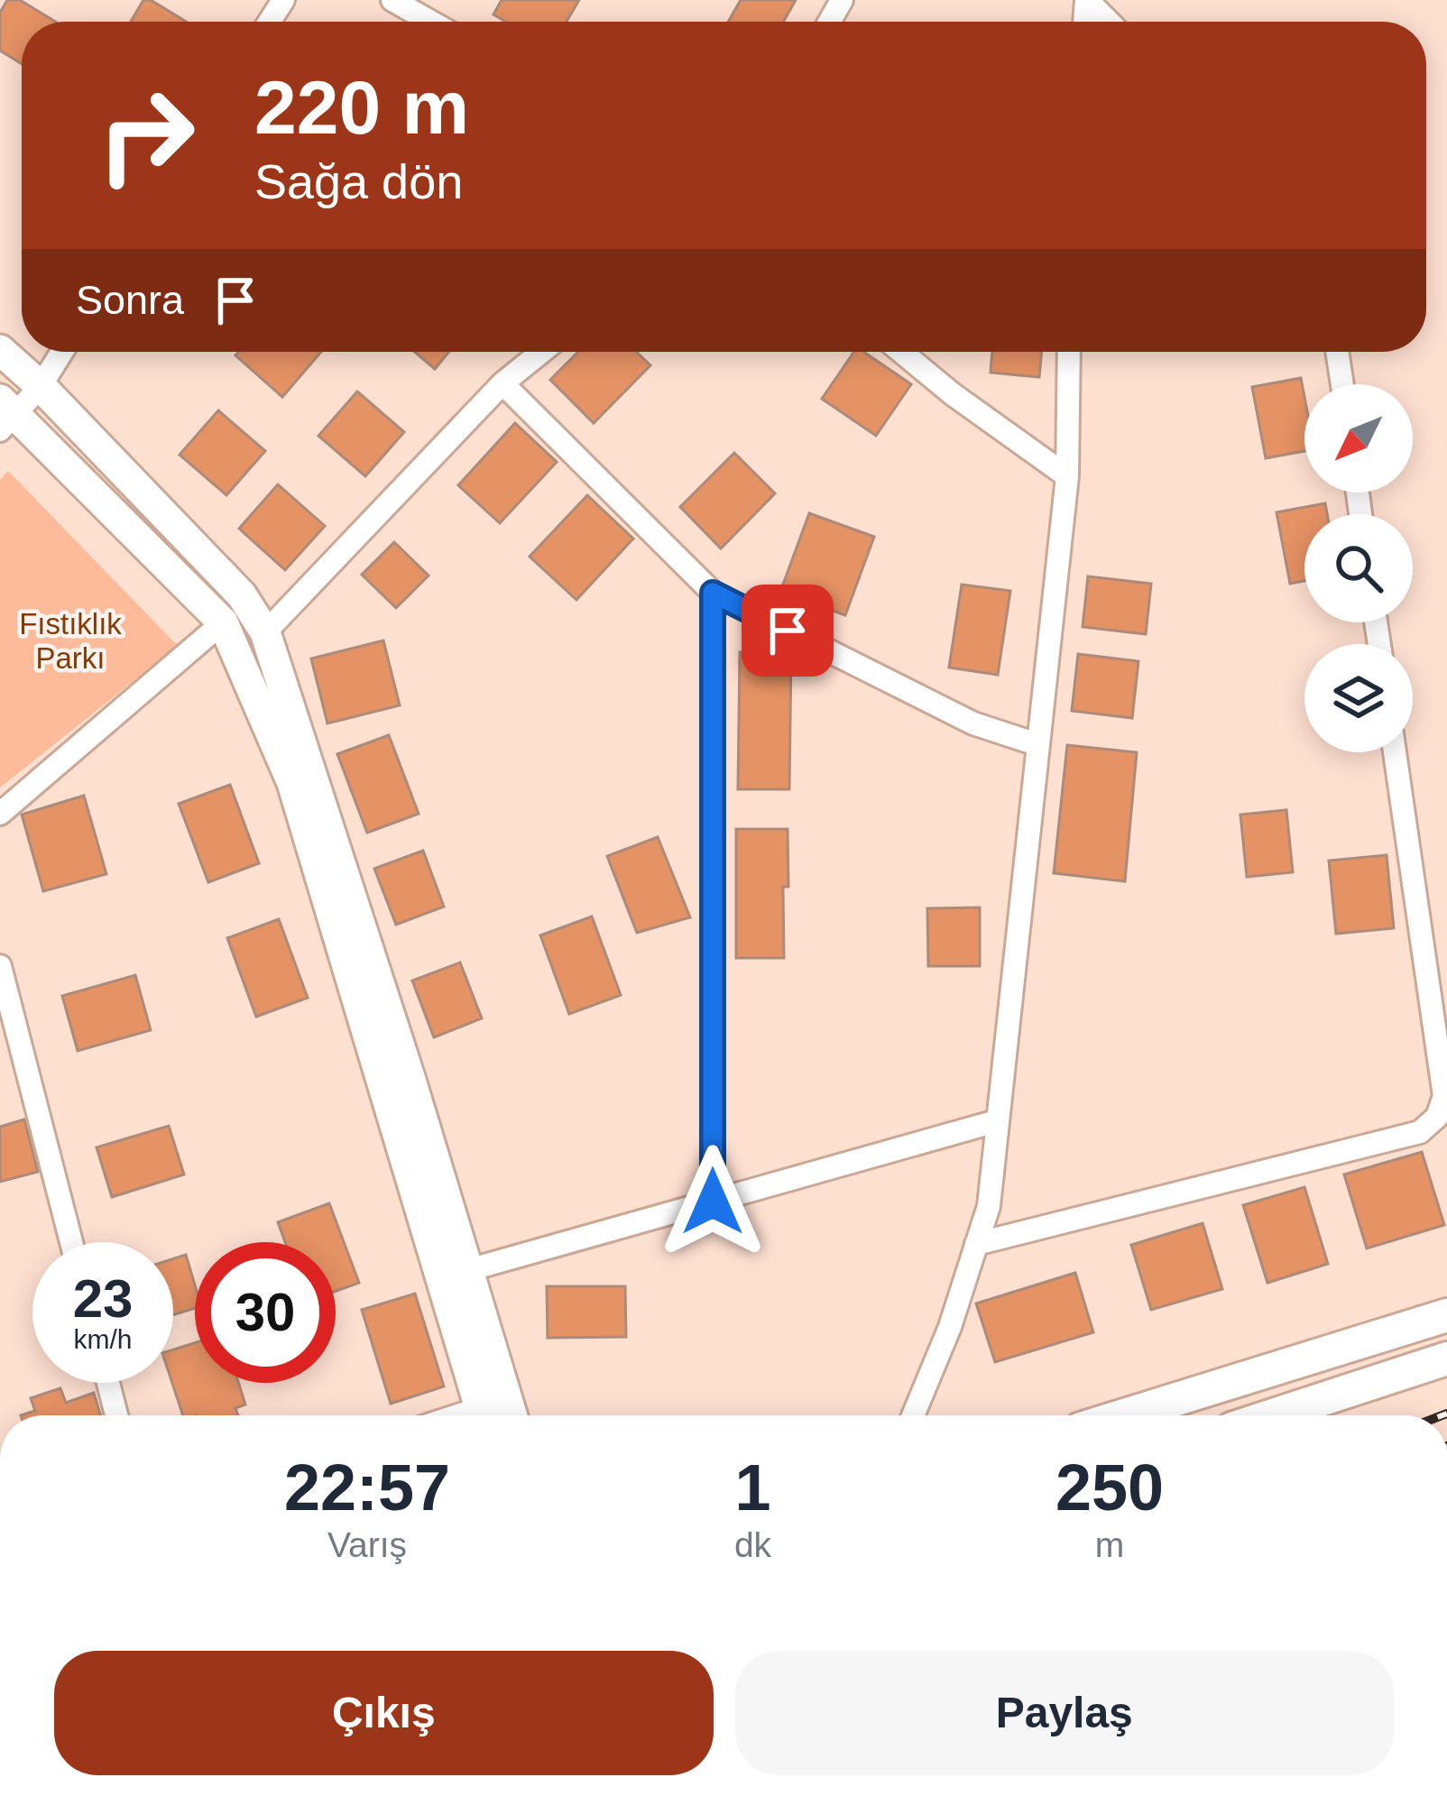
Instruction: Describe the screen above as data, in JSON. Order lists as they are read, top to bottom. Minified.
{"parks":["Fıstıklık Parkı"],"north":"bottom left","page":{"turn":["220 m","Sağa dön"],"then":"Sonra","speed":"23 km/h","limit":"30","eta":["22:57","Varış","1","dk","250","m"],"buttons":["Çıkış","Paylaş"]}}
